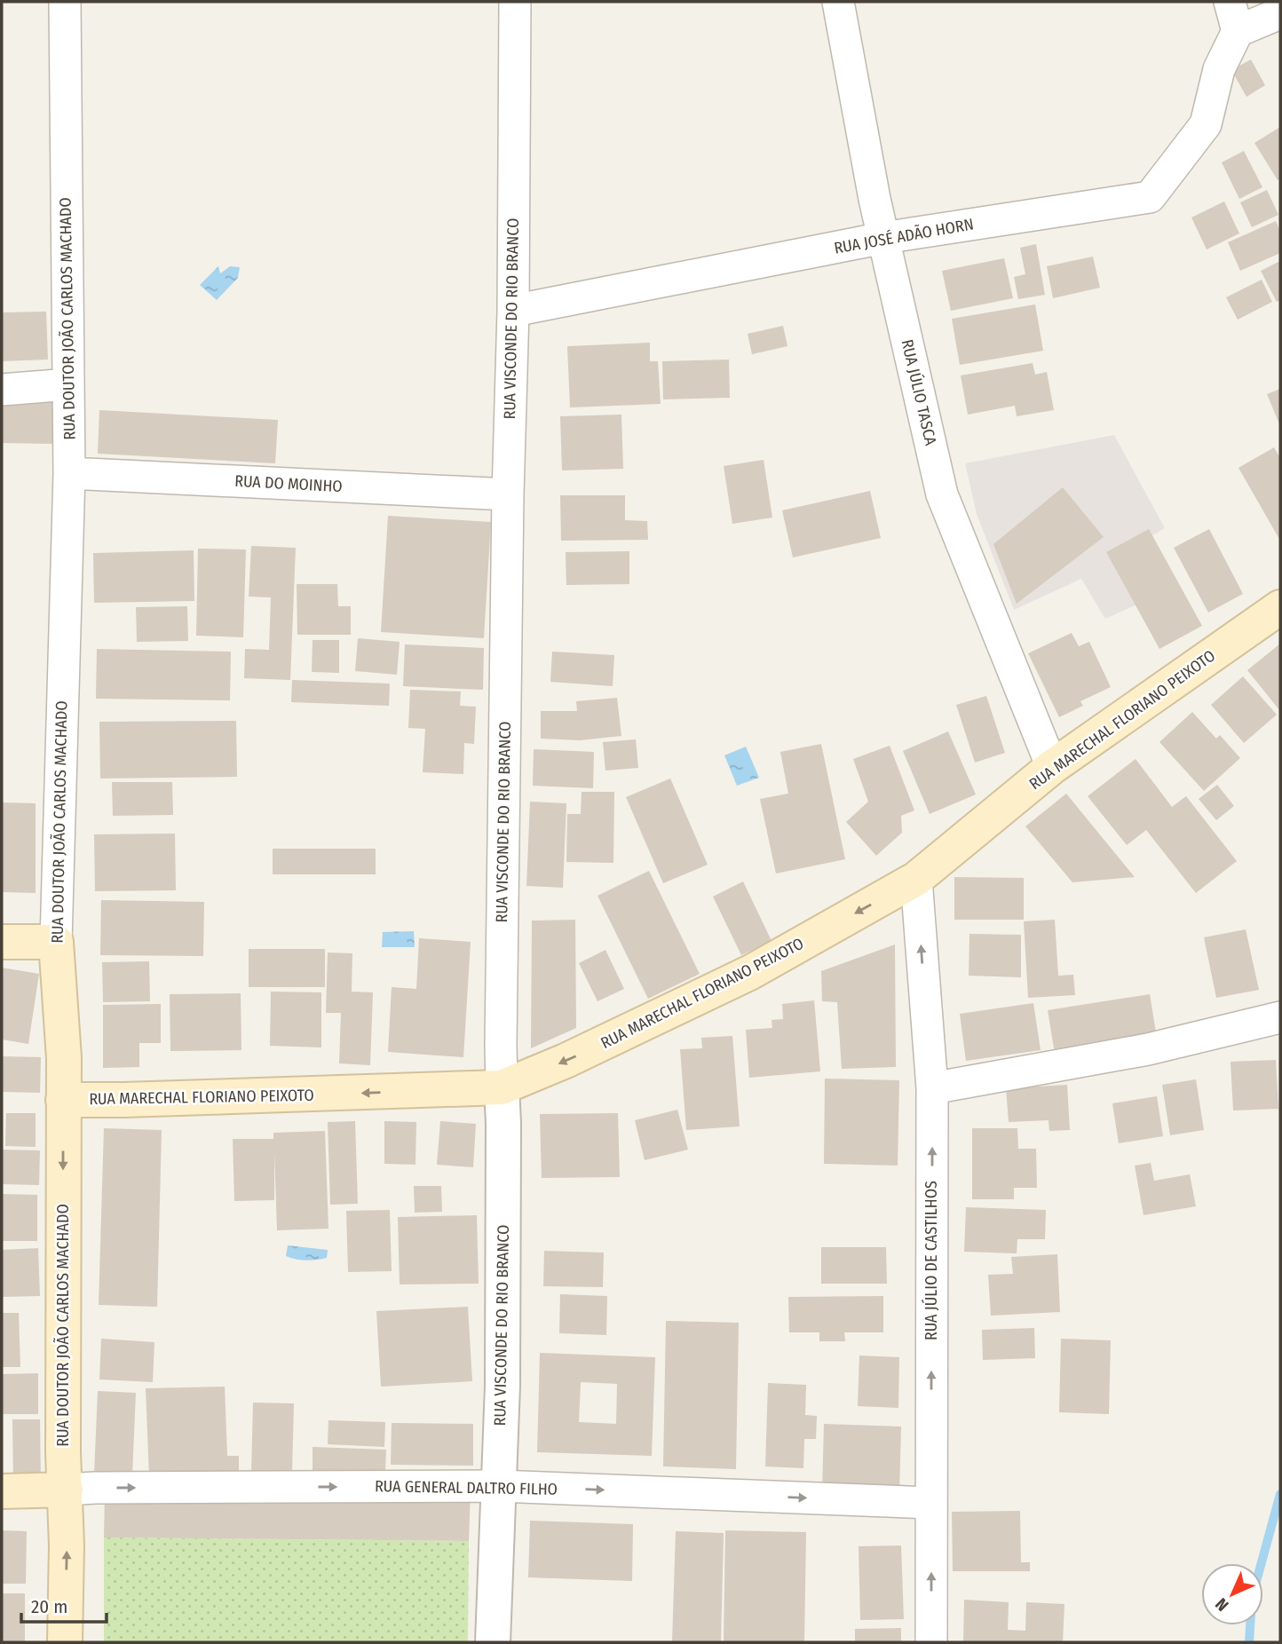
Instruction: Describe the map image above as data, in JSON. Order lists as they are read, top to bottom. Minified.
{"streets":{"main road":["RUA DOUTOR JOÃO CARLOS MACHADO","RUA MARECHAL FLORIANO PEIXOTO","RUA GENERAL DALTRO FILHO"],"street":["RUA JOSÉ ADÃO HORN","RUA VISCONDE DO RIO BRANCO","RUA JÚLIO TASCA","RUA DO MOINHO","RUA JÚLIO DE CASTILHOS"]},"crossings":[["RUA JOSÉ ADÃO HORN","RUA VISCONDE DO RIO BRANCO"],["RUA JOSÉ ADÃO HORN","RUA JÚLIO TASCA"],["RUA DOUTOR JOÃO CARLOS MACHADO","RUA DO MOINHO"],["RUA DOUTOR JOÃO CARLOS MACHADO","RUA MARECHAL FLORIANO PEIXOTO"],["RUA DOUTOR JOÃO CARLOS MACHADO","RUA GENERAL DALTRO FILHO"],["RUA VISCONDE DO RIO BRANCO","RUA DO MOINHO"],["RUA VISCONDE DO RIO BRANCO","RUA MARECHAL FLORIANO PEIXOTO"],["RUA VISCONDE DO RIO BRANCO","RUA GENERAL DALTRO FILHO"],["RUA JÚLIO TASCA","RUA MARECHAL FLORIANO PEIXOTO"],["RUA MARECHAL FLORIANO PEIXOTO","RUA JÚLIO DE CASTILHOS"],["RUA JÚLIO DE CASTILHOS","RUA GENERAL DALTRO FILHO"]],"one_way":["RUA MARECHAL FLORIANO PEIXOTO","RUA JÚLIO DE CASTILHOS","RUA GENERAL DALTRO FILHO"],"scale_bar":"20 m","north":"bottom left"}
